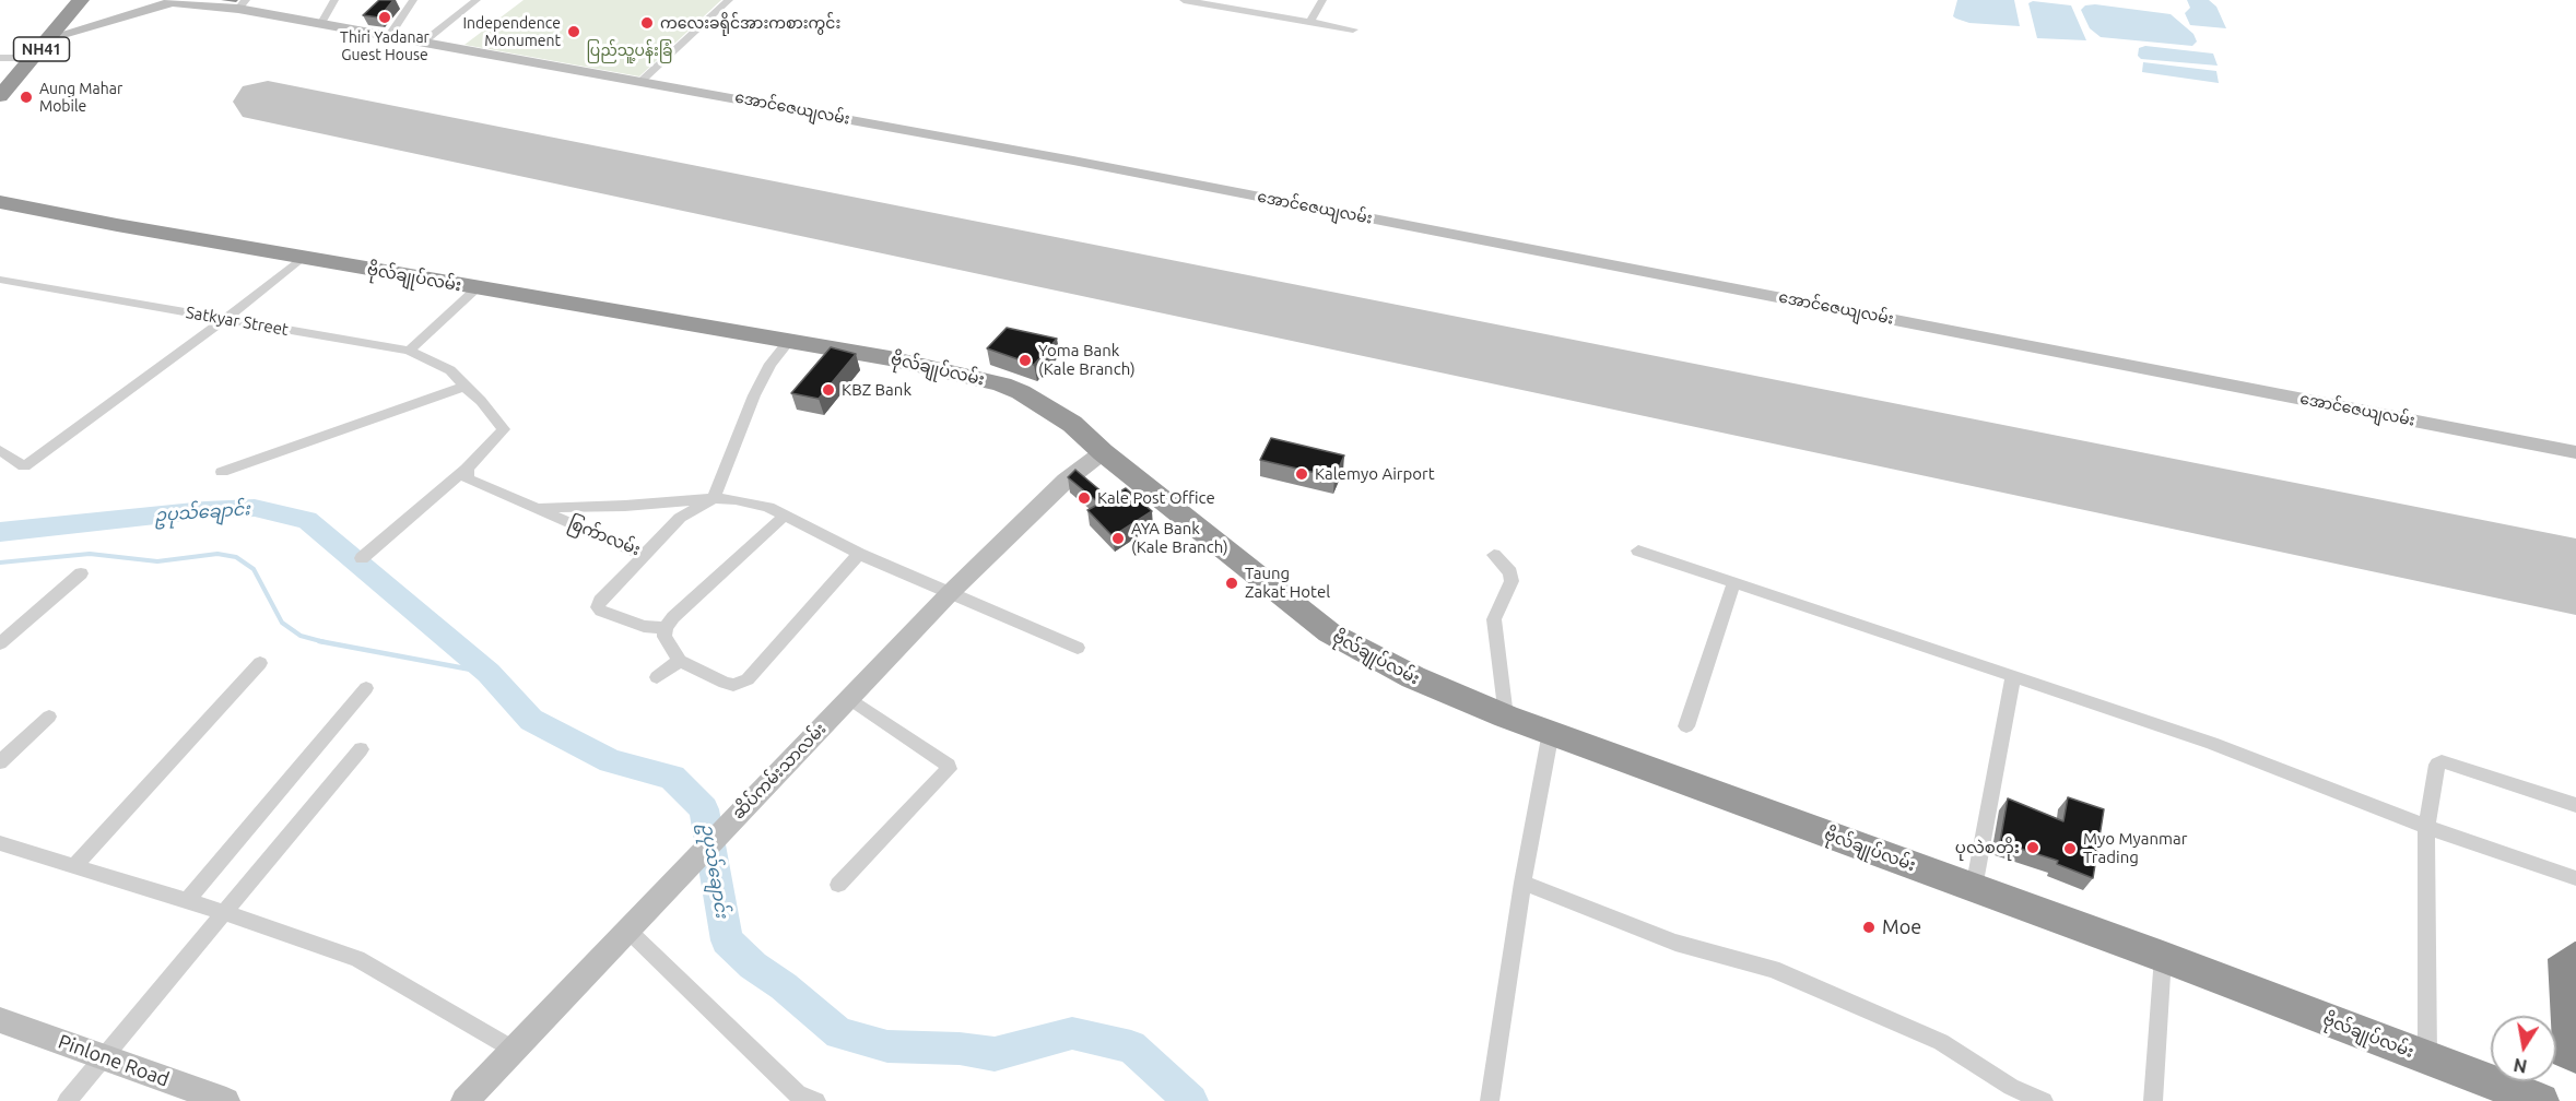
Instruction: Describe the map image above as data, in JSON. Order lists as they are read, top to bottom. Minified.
{"streets":{"highway":["NH41","ဗိုလ်ချုပ်လမ်း"],"street":["အောင်ဇေယျလမ်း","Satkyar Street","စြက်ာလမ်း","ဆိပ်ကမ်းသာလမ်း","Pinlone Road"]},"crossings":[["NH41","အောင်ဇေယျလမ်း"],["ဗိုလ်ချုပ်လမ်း","ဆိပ်ကမ်းသာလမ်း"]],"water":["ဥပုသ်ချောင်း"],"parks":["ပြည်သူ့ပန်းခြံ"],"places":["Thiri Yadanar Guest House","ကလေးခရိုင်အားကစားကွင်း","Independence Monument","Aung Mahar Mobile","Yoma Bank (Kale Branch)","KBZ Bank","Kalemyo Airport","Kale Post Office","AYA Bank (Kale Branch)","Taung Zakat Hotel","ပုလဲစတိုး","Myo Myanmar Trading","Moe"],"north":"bottom"}
